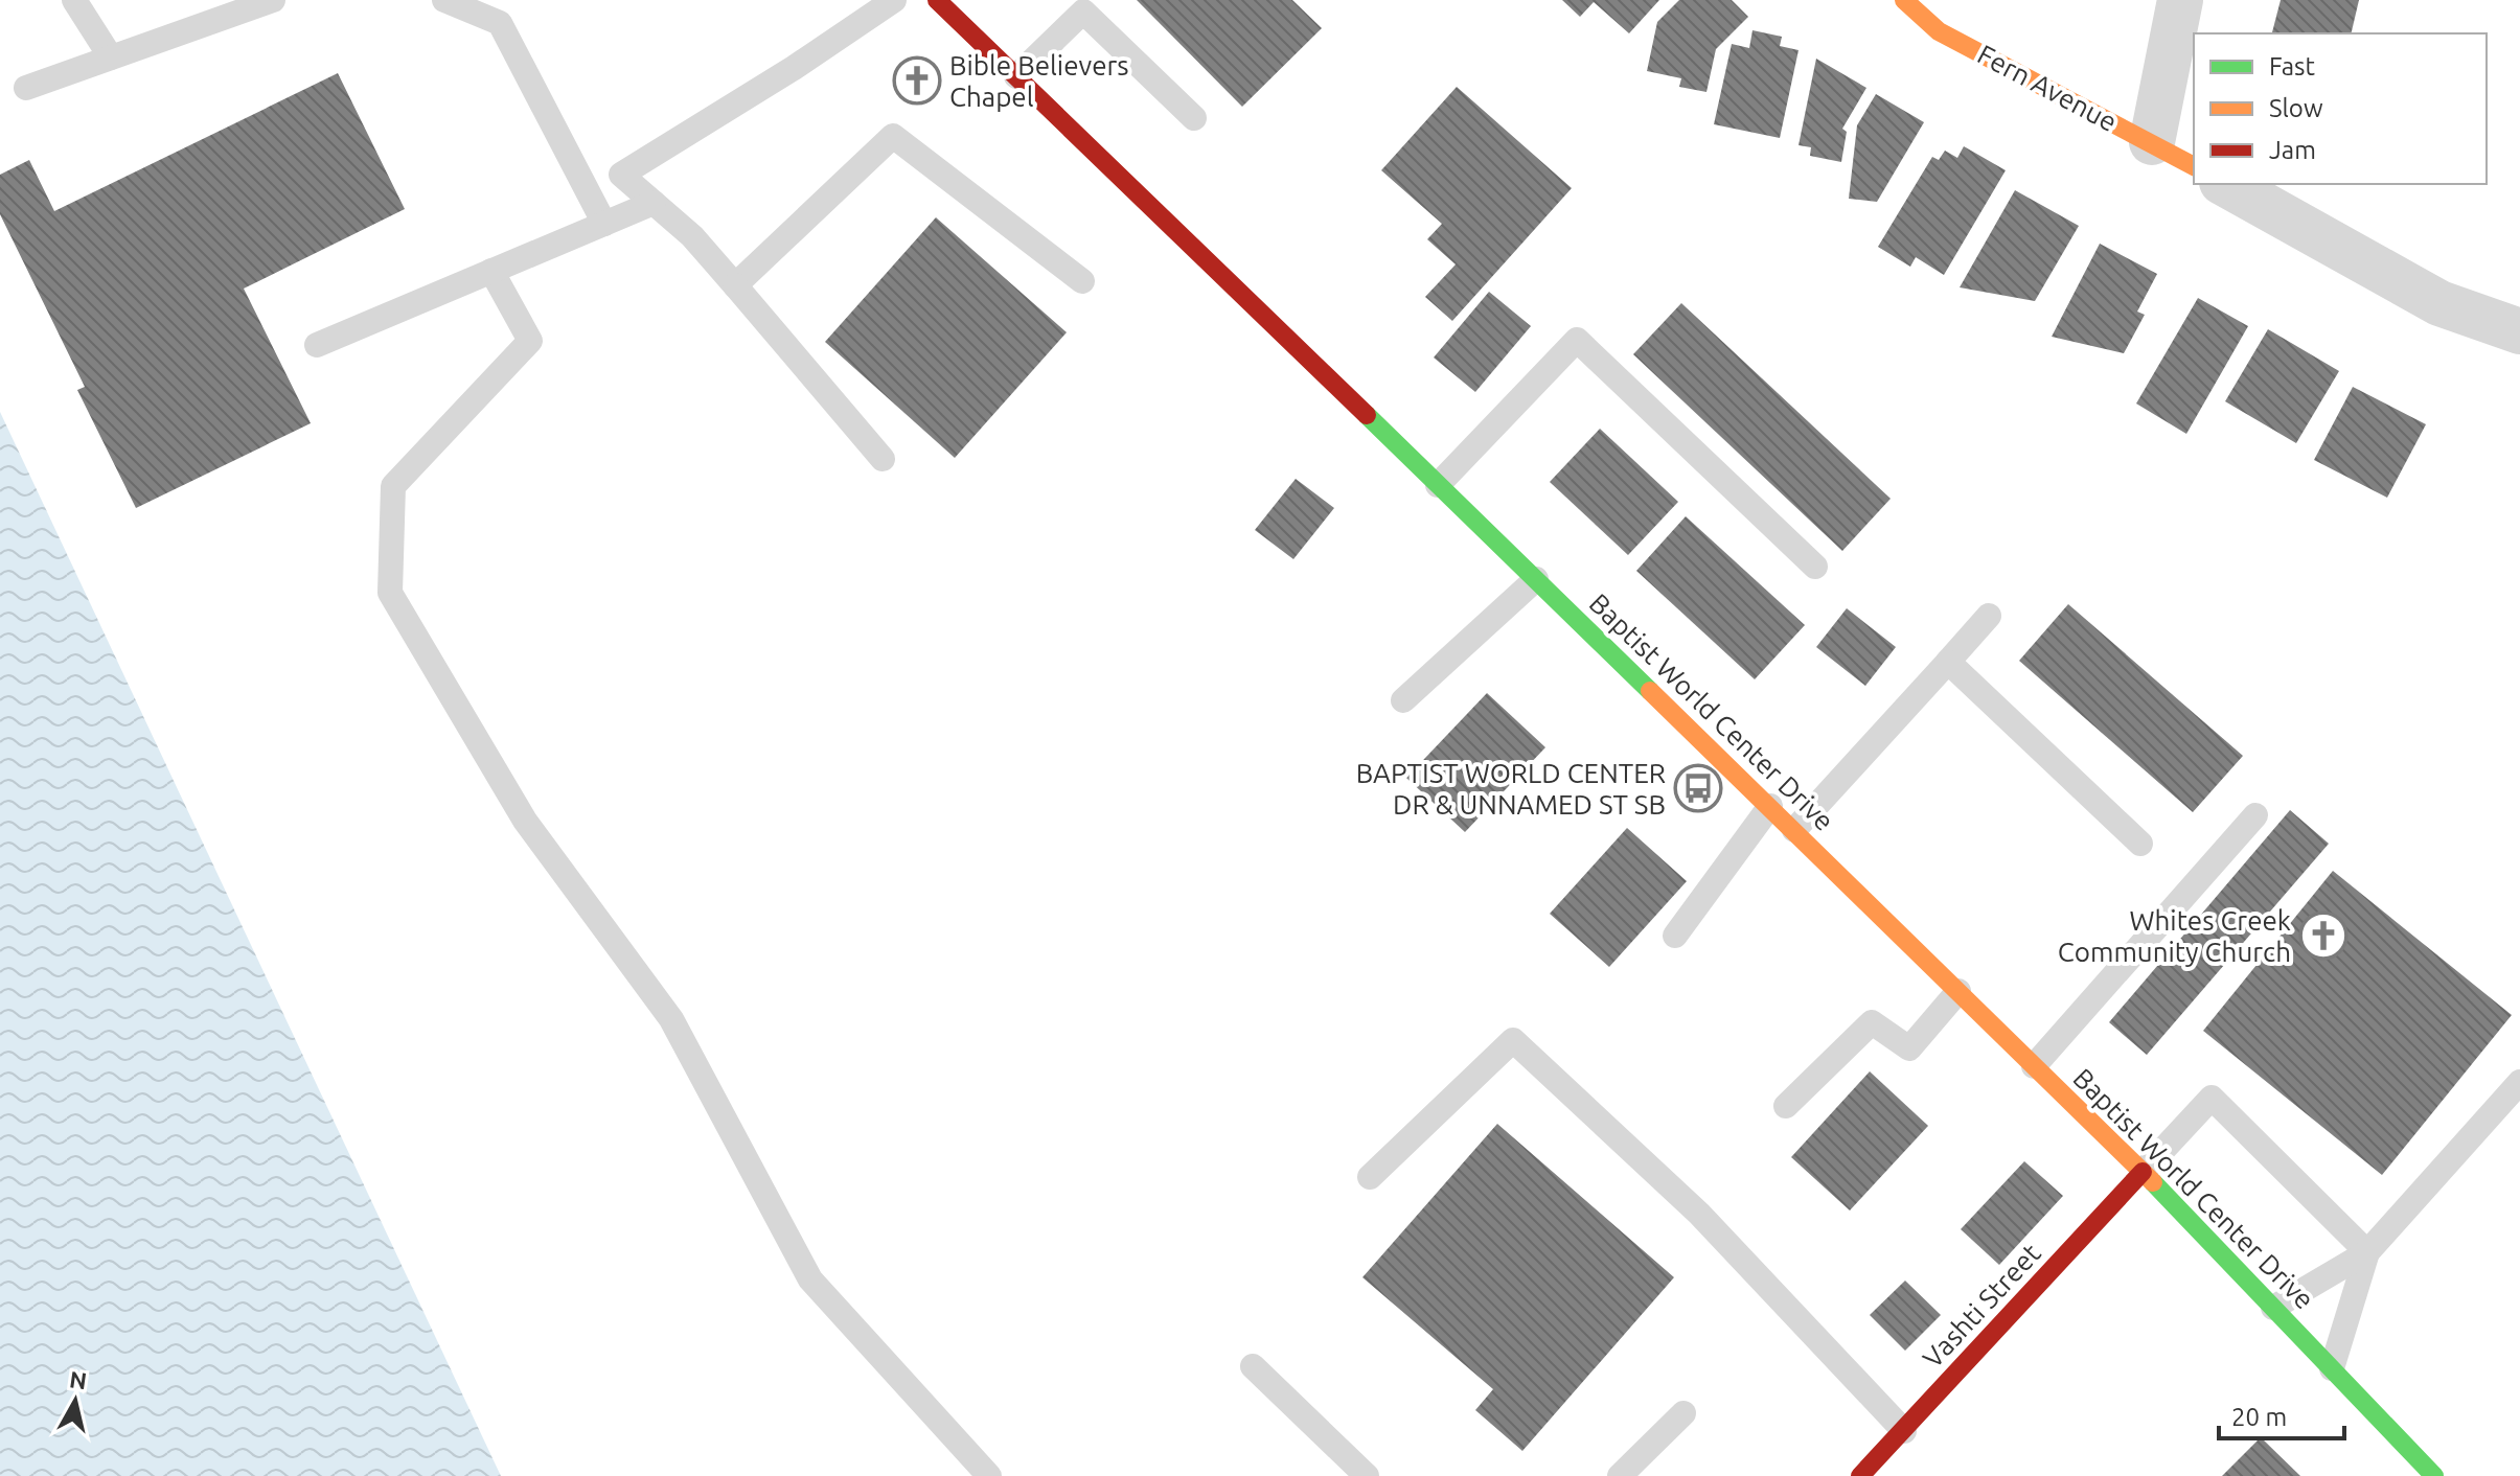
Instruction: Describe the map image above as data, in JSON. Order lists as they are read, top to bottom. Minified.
{"streets":{"street":["Fern Avenue","Baptist World Center Drive","Vashti Street"]},"crossings":[["Baptist World Center Drive","Vashti Street"]],"places":{"church":["Bible Believers Chapel","Whites Creek Community Church"],"bus stop":["BAPTIST WORLD CENTER DR & UNNAMED ST SB"]},"legend":["Fast","Slow","Jam"],"scale_bar":"20 m","north":"top"}
